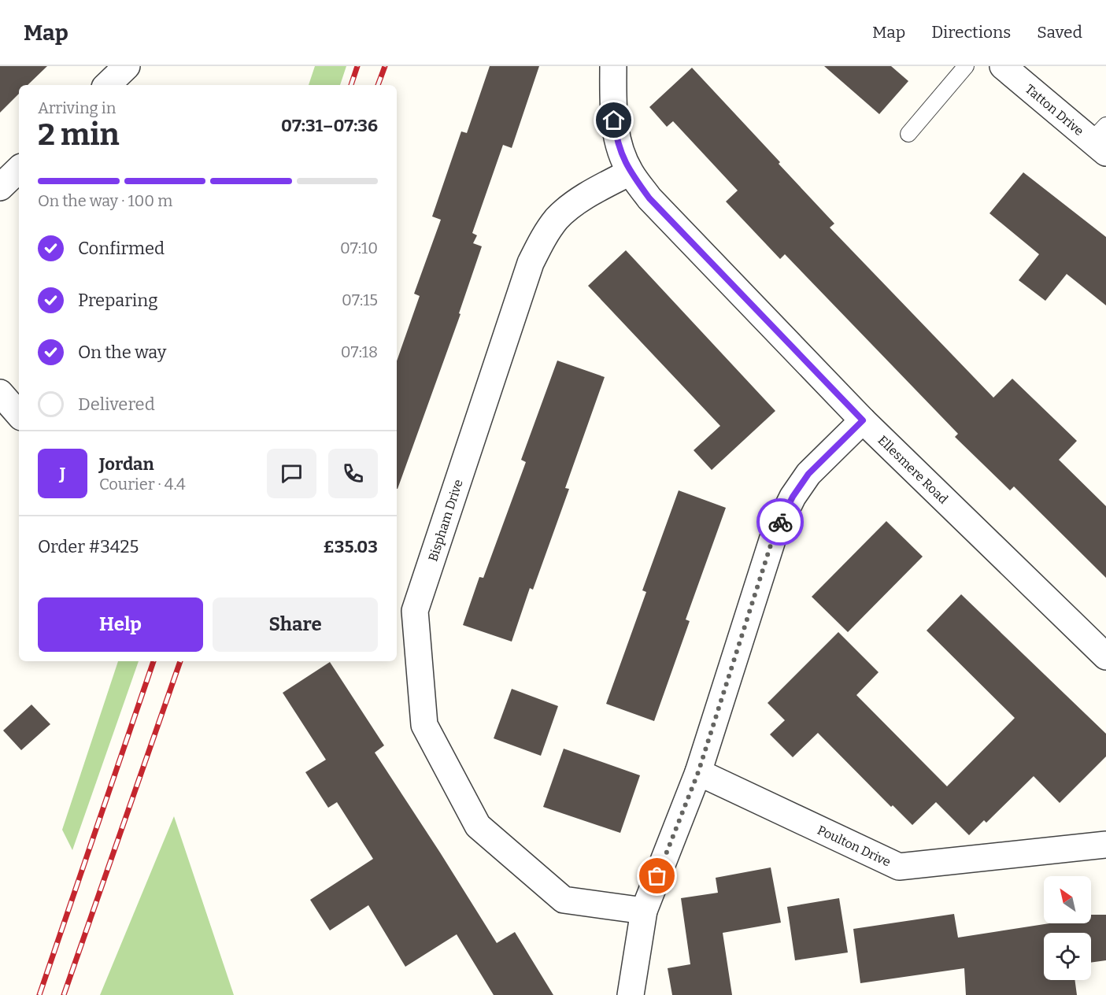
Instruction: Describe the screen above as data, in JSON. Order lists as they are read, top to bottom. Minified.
{"streets":{"street":["Tatton Drive","Ellesmere Road","Bispham Drive","Poulton Drive"]},"crossings":[["Ellesmere Road","Bispham Drive"]],"north":"top left","page":{"header":"Map","nav":["Map","Directions","Saved"],"heading":["2 min","Arriving in","07:31–07:36"],"panel":["Jordan","Courier · 4.4","Order #3425","£35.03"],"bar":"On the way · 100 m","list":[["Confirmed","07:10"],["Preparing","07:15"],["On the way","07:18"],"Delivered"],"round":"J","buttons":["Help","Share"]}}
